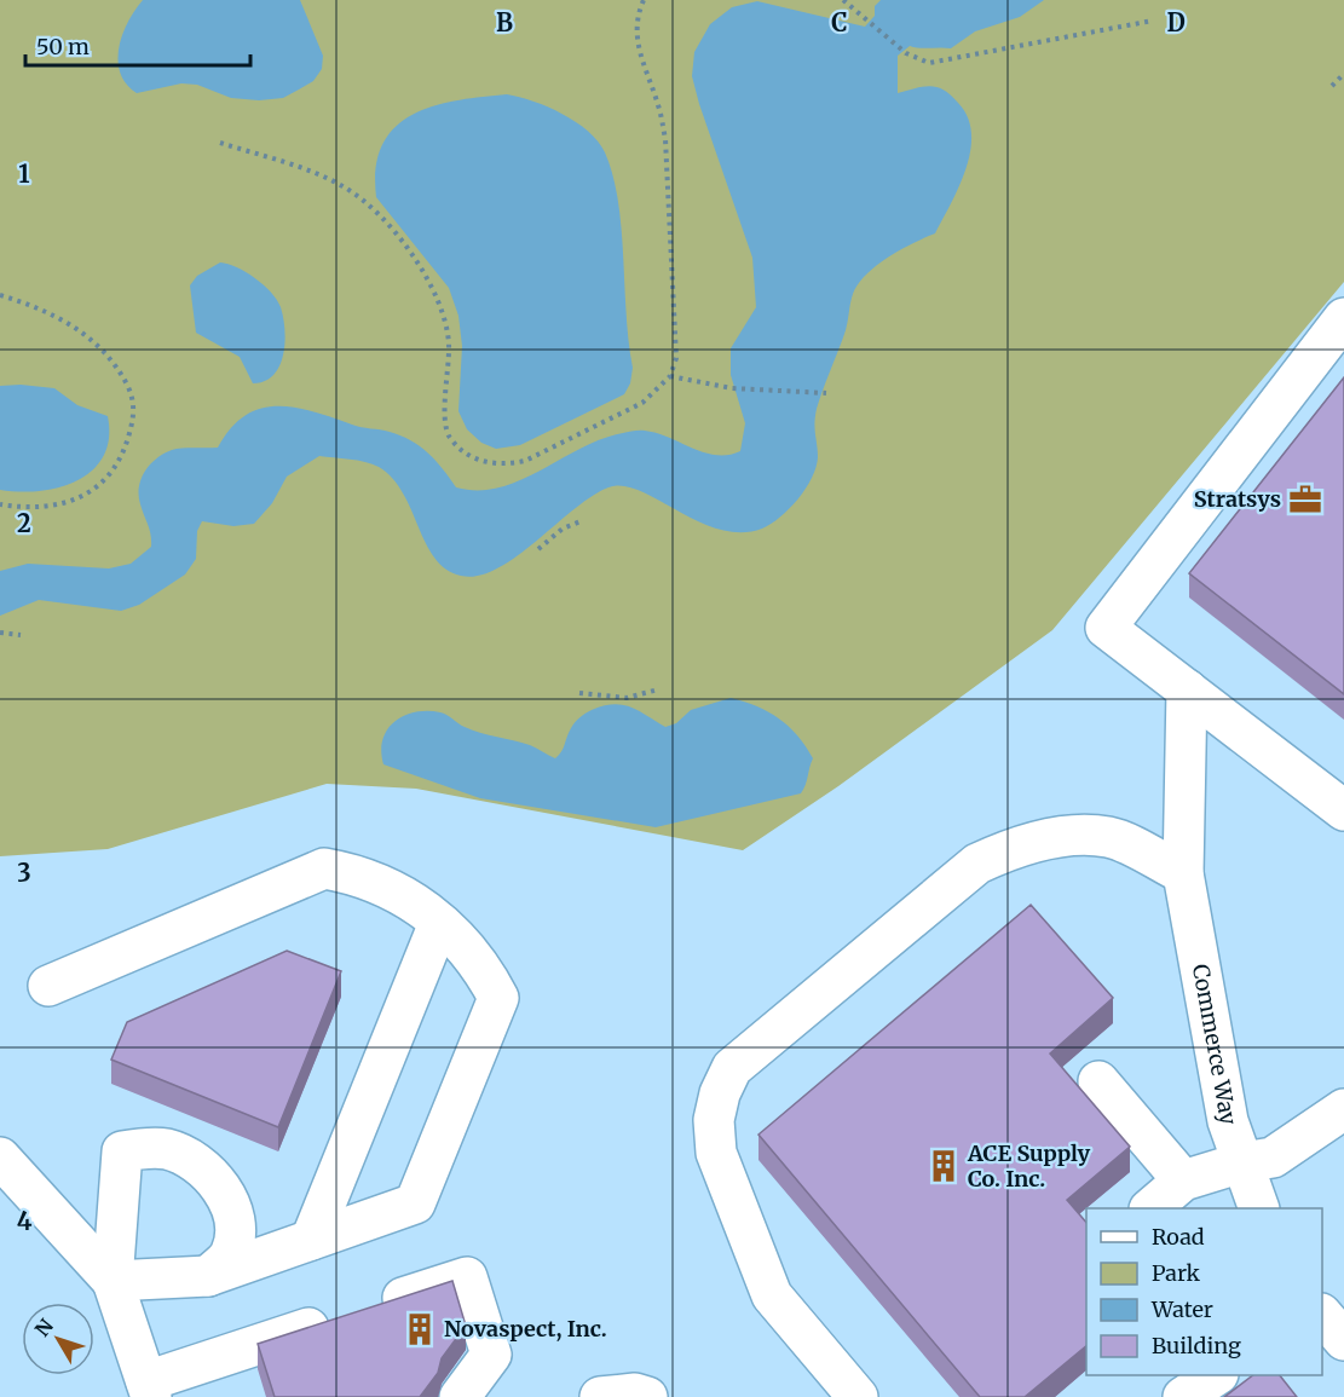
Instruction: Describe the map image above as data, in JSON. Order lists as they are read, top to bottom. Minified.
{"streets":{"street":["Commerce Way"]},"places":{"office":["Stratsys"],"building":["ACE Supply Co. Inc.","Novaspect, Inc."]},"legend":["Road","Park","Water","Building"],"scale_bar":"50 m","north":"top left","grid":{"columns":["B","C","D"],"rows":["1","2","3","4"]}}
